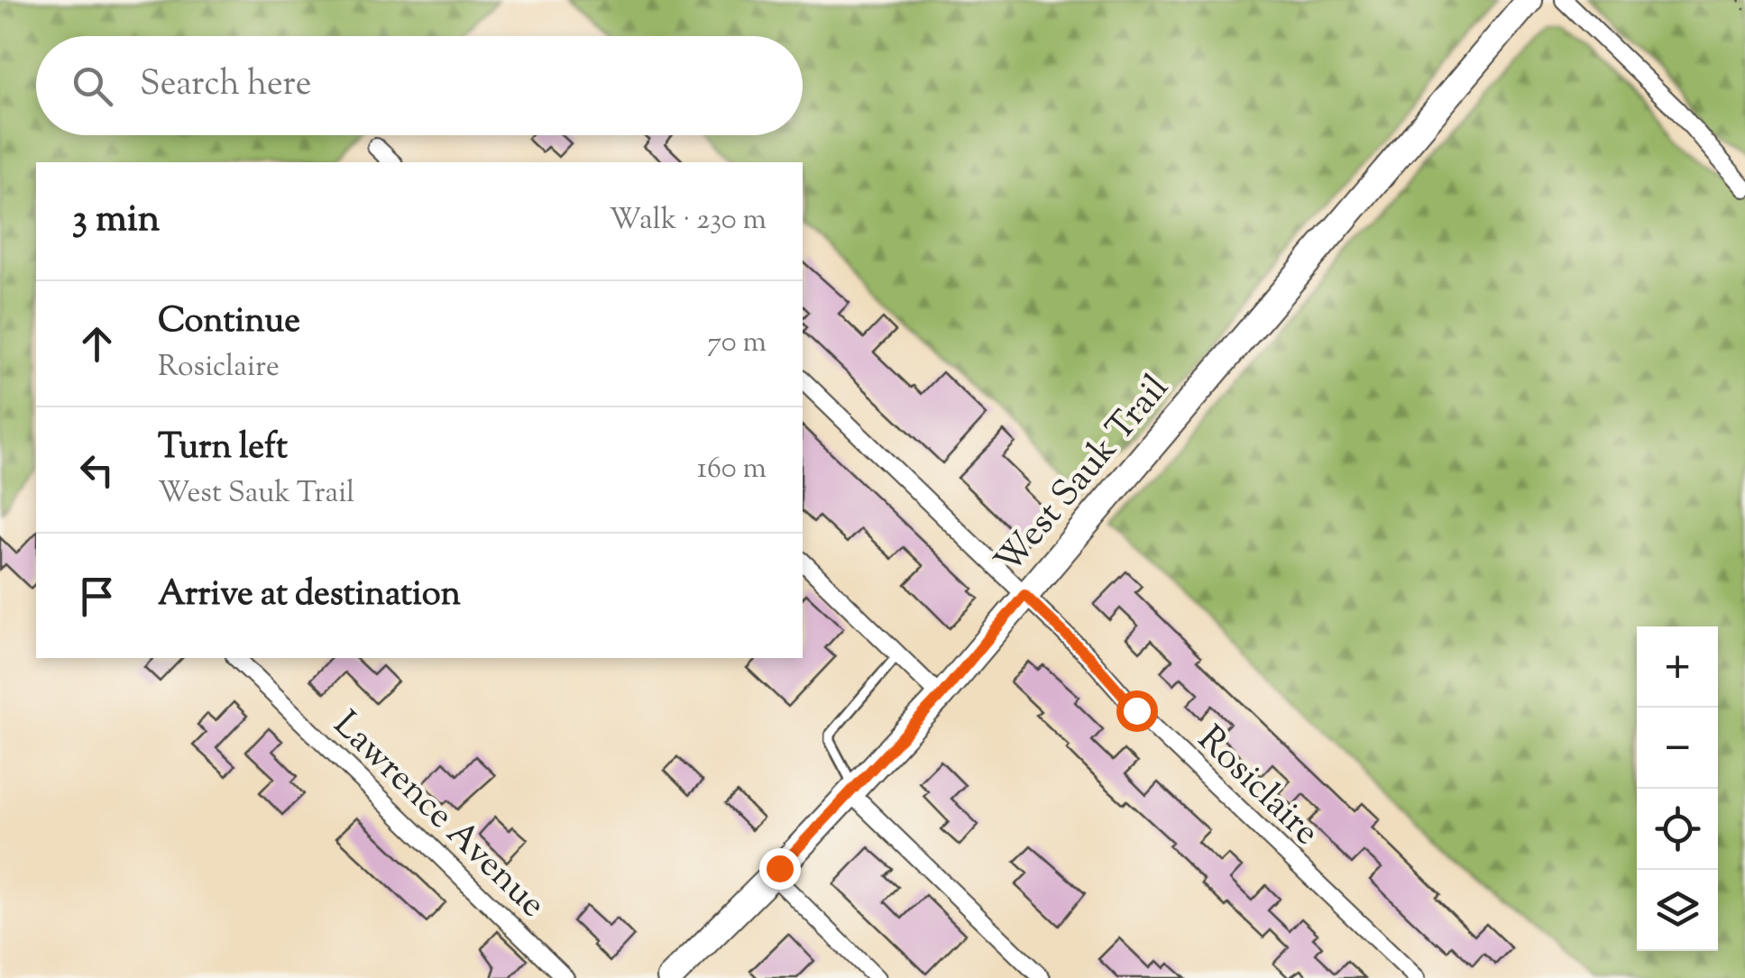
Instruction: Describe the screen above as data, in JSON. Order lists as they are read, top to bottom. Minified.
{"streets":{"main road":["West Sauk Trail"],"street":["Rosiclaire","Lawrence Avenue"]},"crossings":[["West Sauk Trail","Rosiclaire"]],"page":{"search":"Search here","heading":["3 min","Walk · 230 m"],"list":[["Continue","Rosiclaire","70 m"],["Turn left","West Sauk Trail","160 m"],"Arrive at destination"],"map_buttons":["+","−"]}}
